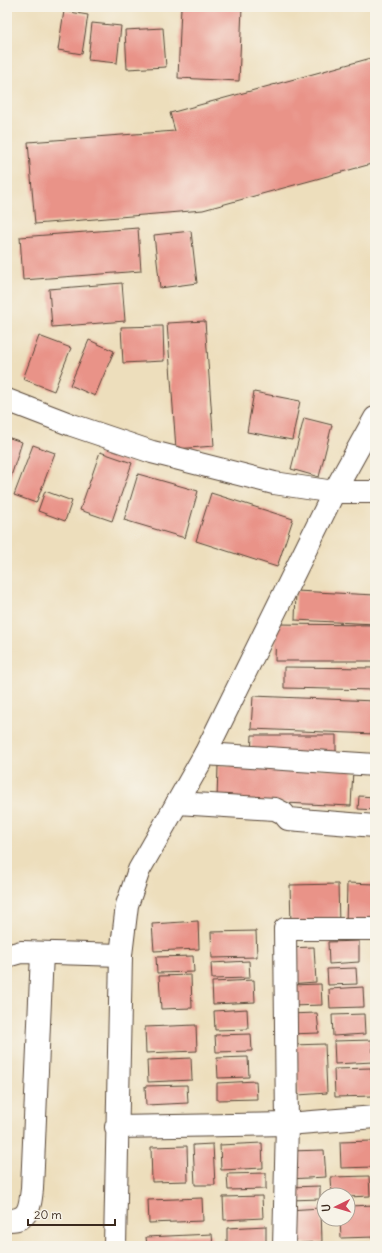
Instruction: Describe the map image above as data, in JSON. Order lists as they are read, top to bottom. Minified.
{"scale_bar":"20 m","north":"left"}
